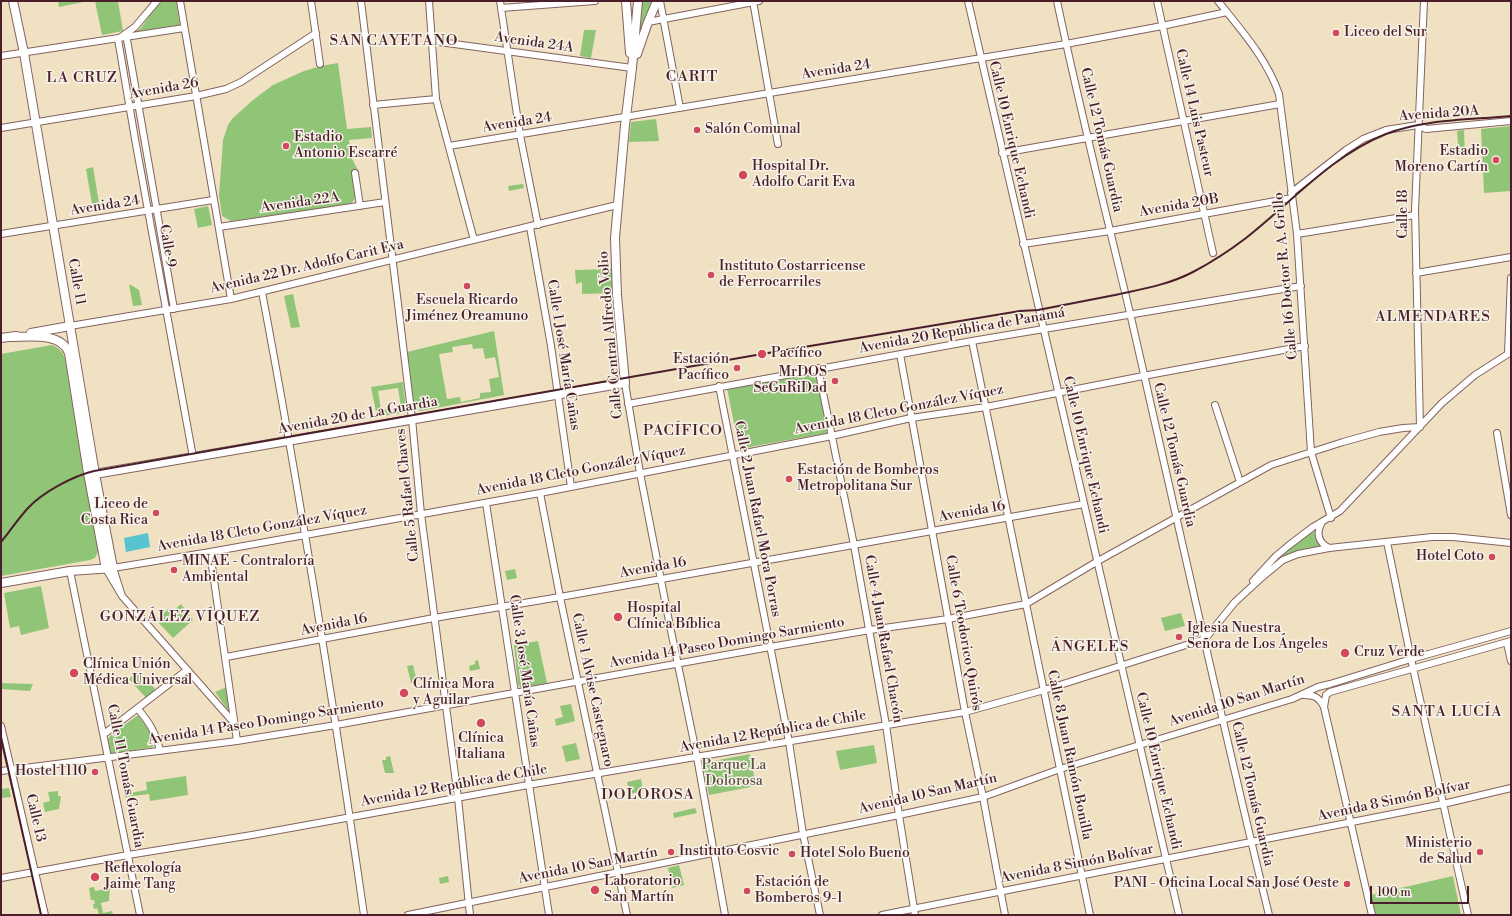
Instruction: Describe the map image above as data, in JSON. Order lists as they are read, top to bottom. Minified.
{"streets":{"main road":["Avenida 22 Dr. Adolfo Carit Eva","Calle 11","Calle Central Alfredo Volio","Avenida 18 Cleto González Víquez","Avenida 20 de La Guardia"],"street":["Avenida 24A","Avenida 24","Avenida 26","Calle 14 Luis Pasteur","Avenida 20A","Calle 10 Enrique Echandi","Calle 12 Tomás Guardia","Avenida 22A","Avenida 20B","Calle 18","Calle 9","Calle 16 Doctor R. A. Grillo","Avenida 20 República de Panamá","Calle 1 José María Cañas","Calle 5 Rafael Chaves","Avenida 16","Calle 2 Juan Rafael Mora Porras","Calle 6 Teodorico Quirós","Calle 4 Juan Rafael Chacón","Avenida 14 Paseo Domingo Sarmiento","Calle 3 José María Cañas","Calle 1 Alvise Castegnaro","Avenida 10 San Martín","Avenida 12 República de Chile","Calle 8 Juan Ramón Bonilla","Calle 11 Tomás Guardia","Avenida 8 Simón Bolívar","Calle 13"]},"crossings":[["Avenida 24A","Calle Central Alfredo Volio"],["Avenida 24","Calle 14 Luis Pasteur"],["Avenida 24","Calle 10 Enrique Echandi"],["Avenida 24","Calle 12 Tomás Guardia"],["Avenida 24","Calle 9"],["Avenida 24","Calle 16 Doctor R. A. Grillo"],["Avenida 24","Calle 11"],["Avenida 24","Calle Central Alfredo Volio"],["Avenida 26","Calle 9"],["Avenida 26","Calle 11"],["Calle 14 Luis Pasteur","Avenida 20B"],["Avenida 20A","Avenida 20B"],["Avenida 20A","Calle 18"],["Avenida 20A","Calle 16 Doctor R. A. Grillo"],["Calle 10 Enrique Echandi","Avenida 20B"],["Calle 10 Enrique Echandi","Avenida 20 República de Panamá"],["Calle 10 Enrique Echandi","Avenida 18 Cleto González Víquez"],["Calle 10 Enrique Echandi","Avenida 16"],["Calle 10 Enrique Echandi","Avenida 14 Paseo Domingo Sarmiento"],["Calle 10 Enrique Echandi","Avenida 10 San Martín"],["Calle 10 Enrique Echandi","Avenida 12 República de Chile"],["Calle 10 Enrique Echandi","Avenida 8 Simón Bolívar"],["Calle 12 Tomás Guardia","Avenida 20B"],["Calle 12 Tomás Guardia","Avenida 20 República de Panamá"],["Calle 12 Tomás Guardia","Avenida 18 Cleto González Víquez"],["Calle 12 Tomás Guardia","Avenida 14 Paseo Domingo Sarmiento"],["Calle 12 Tomás Guardia","Avenida 10 San Martín"],["Calle 12 Tomás Guardia","Avenida 12 República de Chile"],["Calle 12 Tomás Guardia","Avenida 8 Simón Bolívar"],["Avenida 22A","Calle 5 Rafael Chaves"],["Avenida 20B","Calle 16 Doctor R. A. Grillo"],["Calle 18","Avenida 14 Paseo Domingo Sarmiento"],["Calle 9","Avenida 22 Dr. Adolfo Carit Eva"],["Calle 9","Avenida 20 de La Guardia"],["Avenida 22 Dr. Adolfo Carit Eva","Calle 11"],["Avenida 22 Dr. Adolfo Carit Eva","Calle Central Alfredo Volio"],["Avenida 22 Dr. Adolfo Carit Eva","Calle 1 José María Cañas"],["Avenida 22 Dr. Adolfo Carit Eva","Calle 5 Rafael Chaves"],["Calle 16 Doctor R. A. Grillo","Avenida 20 República de Panamá"],["Calle 16 Doctor R. A. Grillo","Avenida 18 Cleto González Víquez"],["Calle 16 Doctor R. A. Grillo","Avenida 14 Paseo Domingo Sarmiento"],["Calle 11","Avenida 18 Cleto González Víquez"],["Calle 11","Avenida 20 de La Guardia"],["Avenida 20 República de Panamá","Calle Central Alfredo Volio"],["Avenida 20 República de Panamá","Calle 2 Juan Rafael Mora Porras"],["Avenida 20 República de Panamá","Calle 6 Teodorico Quirós"],["Avenida 20 República de Panamá","Calle 4 Juan Rafael Chacón"],["Avenida 20 República de Panamá","Calle 8 Juan Ramón Bonilla"],["Calle Central Alfredo Volio","Avenida 18 Cleto González Víquez"],["Calle Central Alfredo Volio","Avenida 20 de La Guardia"],["Calle Central Alfredo Volio","Avenida 16"],["Calle Central Alfredo Volio","Avenida 14 Paseo Domingo Sarmiento"],["Calle Central Alfredo Volio","Avenida 10 San Martín"],["Calle Central Alfredo Volio","Avenida 12 República de Chile"],["Calle 1 José María Cañas","Avenida 18 Cleto González Víquez"],["Calle 1 José María Cañas","Avenida 20 de La Guardia"],["Avenida 18 Cleto González Víquez","Calle 5 Rafael Chaves"],["Avenida 18 Cleto González Víquez","Calle 2 Juan Rafael Mora Porras"],["Avenida 18 Cleto González Víquez","Calle 6 Teodorico Quirós"],["Avenida 18 Cleto González Víquez","Calle 4 Juan Rafael Chacón"],["Avenida 18 Cleto González Víquez","Calle 3 José María Cañas"],["Avenida 18 Cleto González Víquez","Calle 1 Alvise Castegnaro"],["Avenida 18 Cleto González Víquez","Calle 8 Juan Ramón Bonilla"],["Avenida 18 Cleto González Víquez","Calle 11 Tomás Guardia"],["Avenida 20 de La Guardia","Calle 5 Rafael Chaves"],["Calle 5 Rafael Chaves","Avenida 16"],["Calle 5 Rafael Chaves","Avenida 14 Paseo Domingo Sarmiento"],["Calle 5 Rafael Chaves","Avenida 10 San Martín"],["Calle 5 Rafael Chaves","Avenida 12 República de Chile"],["Avenida 16","Calle 2 Juan Rafael Mora Porras"],["Avenida 16","Calle 6 Teodorico Quirós"],["Avenida 16","Calle 4 Juan Rafael Chacón"],["Avenida 16","Calle 3 José María Cañas"],["Avenida 16","Calle 1 Alvise Castegnaro"],["Avenida 16","Calle 8 Juan Ramón Bonilla"],["Calle 2 Juan Rafael Mora Porras","Avenida 14 Paseo Domingo Sarmiento"],["Calle 2 Juan Rafael Mora Porras","Avenida 10 San Martín"],["Calle 2 Juan Rafael Mora Porras","Avenida 12 República de Chile"],["Calle 6 Teodorico Quirós","Avenida 14 Paseo Domingo Sarmiento"],["Calle 6 Teodorico Quirós","Avenida 10 San Martín"],["Calle 6 Teodorico Quirós","Avenida 12 República de Chile"],["Calle 6 Teodorico Quirós","Avenida 8 Simón Bolívar"],["Calle 4 Juan Rafael Chacón","Avenida 14 Paseo Domingo Sarmiento"],["Calle 4 Juan Rafael Chacón","Avenida 10 San Martín"],["Calle 4 Juan Rafael Chacón","Avenida 12 República de Chile"],["Calle 4 Juan Rafael Chacón","Avenida 8 Simón Bolívar"],["Avenida 14 Paseo Domingo Sarmiento","Calle 3 José María Cañas"],["Avenida 14 Paseo Domingo Sarmiento","Calle 1 Alvise Castegnaro"],["Avenida 14 Paseo Domingo Sarmiento","Calle 8 Juan Ramón Bonilla"],["Avenida 14 Paseo Domingo Sarmiento","Calle 11 Tomás Guardia"],["Avenida 14 Paseo Domingo Sarmiento","Calle 13"],["Calle 3 José María Cañas","Avenida 10 San Martín"],["Calle 3 José María Cañas","Avenida 12 República de Chile"],["Calle 1 Alvise Castegnaro","Avenida 10 San Martín"],["Calle 1 Alvise Castegnaro","Avenida 12 República de Chile"],["Avenida 10 San Martín","Calle 8 Juan Ramón Bonilla"],["Avenida 12 República de Chile","Calle 8 Juan Ramón Bonilla"],["Avenida 12 República de Chile","Calle 11 Tomás Guardia"],["Avenida 12 República de Chile","Calle 13"],["Calle 8 Juan Ramón Bonilla","Avenida 8 Simón Bolívar"]],"districts":["SAN CAYETANO","CARIT","LA CRUZ","ALMENDARES","PACÍFICO","GONZÁLEZ VÍQUEZ","ÁNGELES","SANTA LUCÍA","DOLOROSA"],"parks":["Parque La Dolorosa"],"places":["Liceo del Sur","Salón Comunal","Estadio Antonio Escarré","Estadio Moreno Cartín","Hospital Dr. Adolfo Carit Eva","Instituto Costarricense de Ferrocarriles","Escuela Ricardo Jiménez Oreamuno","Pacífico","Estación Pacífico","MrDOS SeGuRiDad","Estación de Bomberos Metropolitana Sur","Liceo de Costa Rica","Hotel Coto","MINAE - Contraloría Ambiental","Hospital Clínica Bíblica","Iglesia Nuestra Señora de Los Ángeles","Cruz Verde","Clínica Unión Médica Universal","Clínica Mora y Aguilar","Clínica Italiana","Hostel 1110","Instituto Cosvic","Ministerio de Salud","Hotel Solo Bueno","Reflexología Jaime Tang","PANI - Oficina Local San José Oeste","Laboratorio San Martín","Estación de Bomberos 9-1"],"scale_bar":"100 m"}
